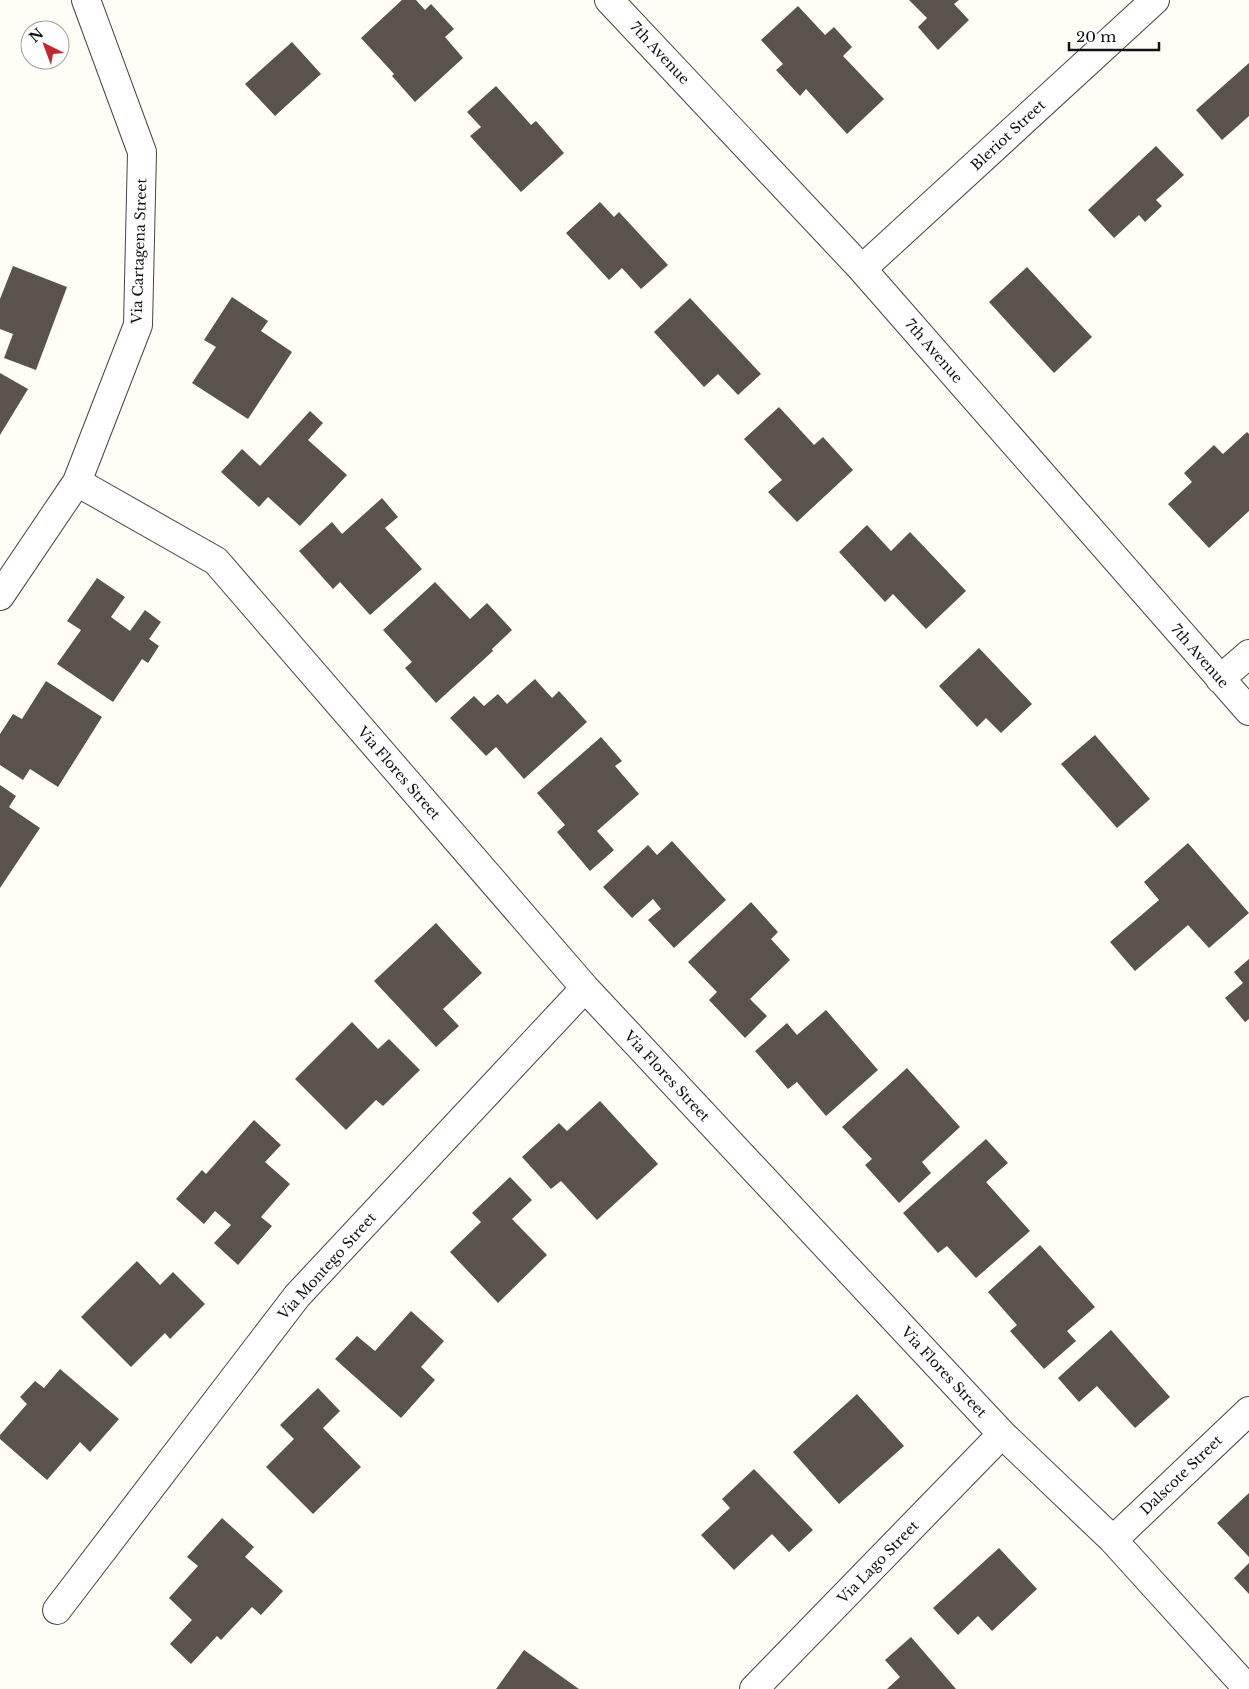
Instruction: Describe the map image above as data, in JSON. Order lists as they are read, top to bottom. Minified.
{"streets":{"street":["7th Avenue","Bleriot Street","Via Cartagena Street","Via Flores Street","Via Montego Street","Dalscote Street","Via Lago Street"]},"crossings":[["7th Avenue","Bleriot Street"],["Via Cartagena Street","Via Flores Street"],["Via Flores Street","Via Montego Street"],["Via Flores Street","Dalscote Street"],["Via Flores Street","Via Lago Street"]],"scale_bar":"20 m","north":"top left"}
